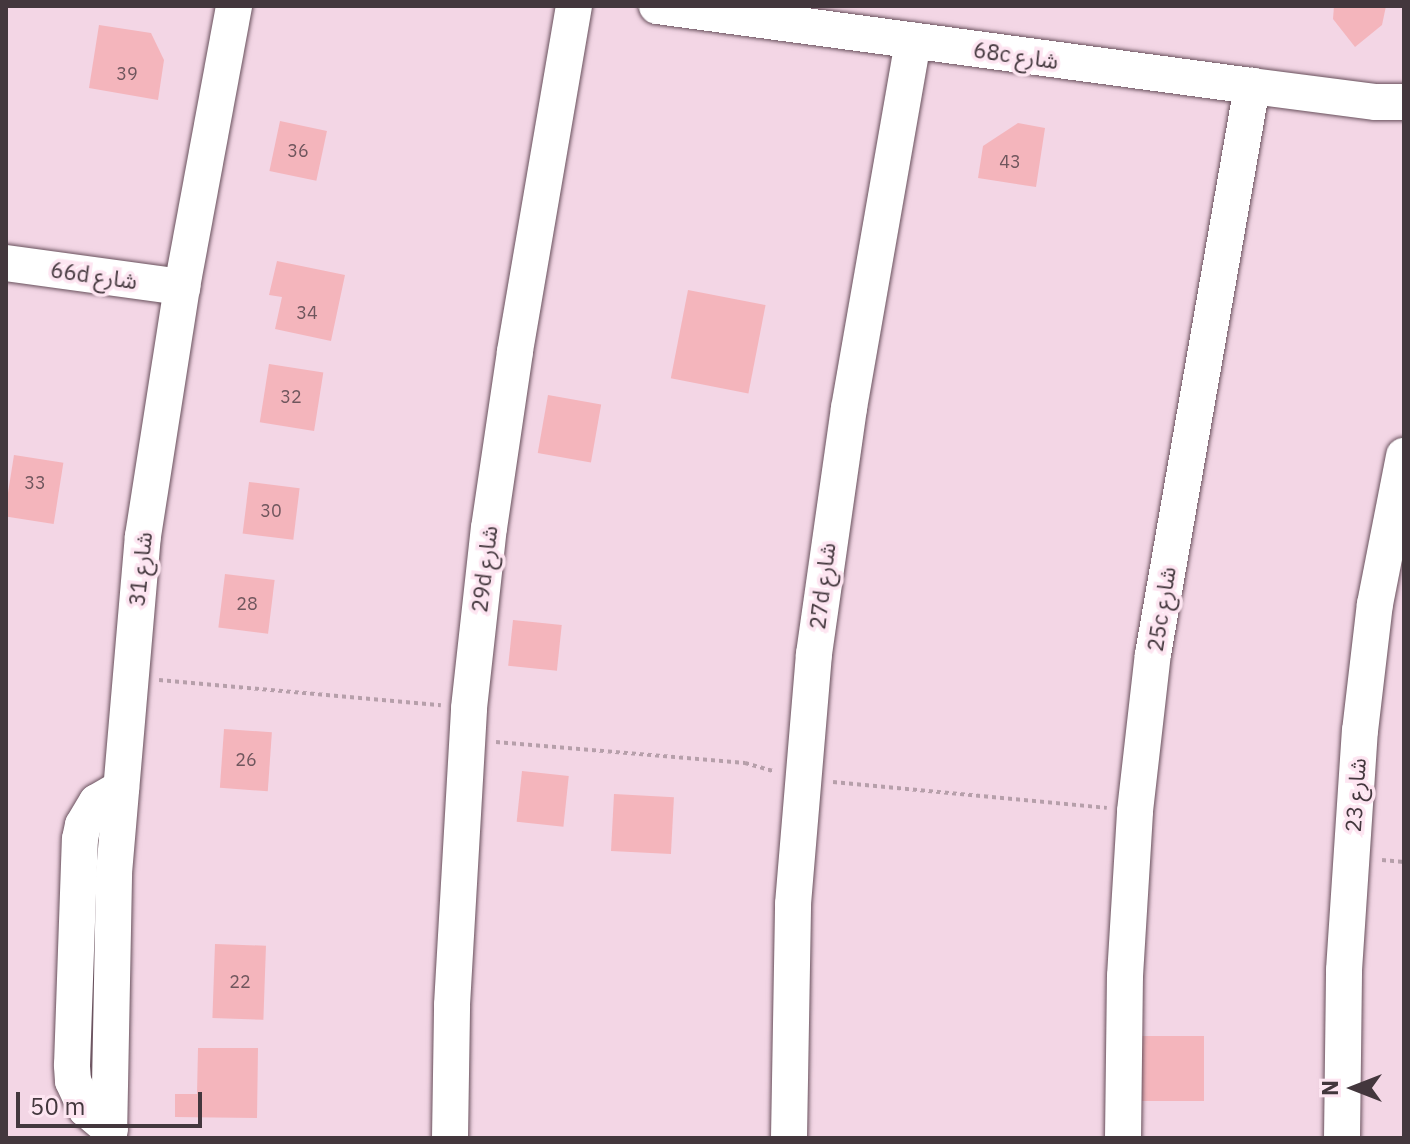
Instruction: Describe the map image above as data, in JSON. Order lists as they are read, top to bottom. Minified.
{"streets":{"street":["68c شارع","66d شارع","شارع 31","29d شارع","27d شارع","25c شارع","شارع 23"]},"crossings":[["68c شارع","27d شارع"],["68c شارع","25c شارع"],["66d شارع","شارع 31"]],"house_numbers":["39","36","43","34","32","33","30","28","26","22"],"scale_bar":"50 m","north":"left"}
